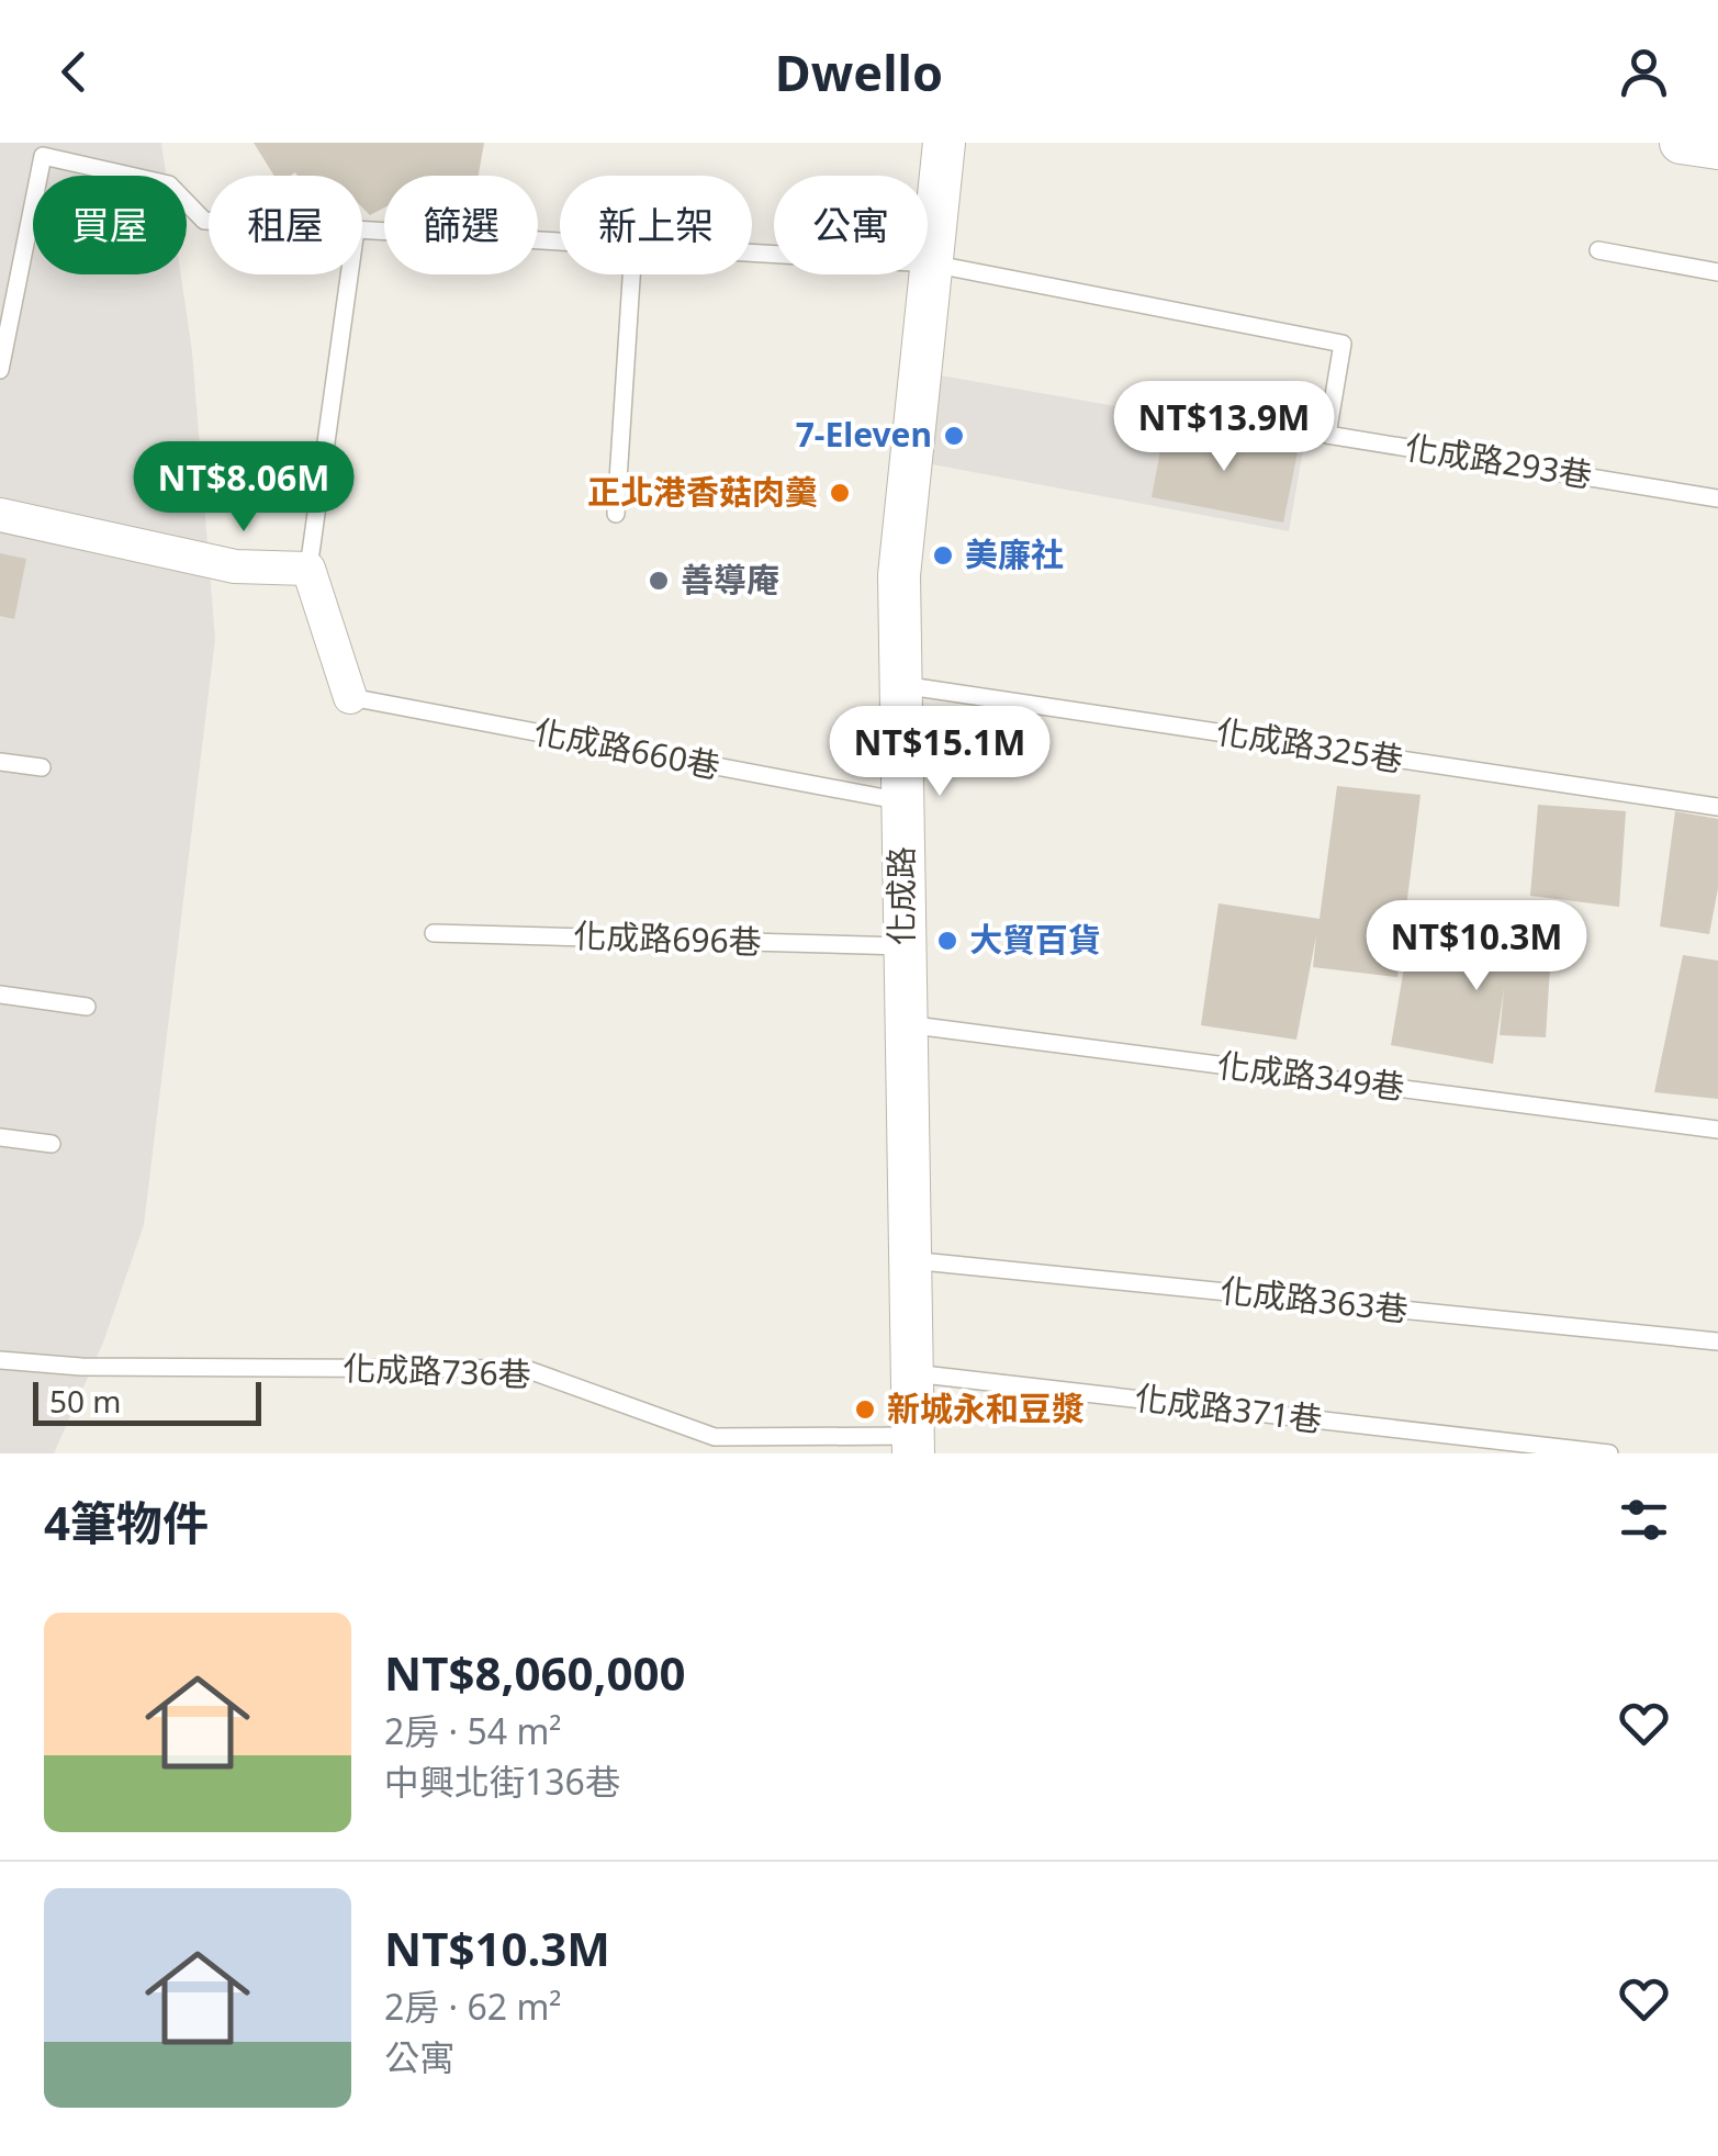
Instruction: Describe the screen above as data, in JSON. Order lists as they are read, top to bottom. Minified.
{"streets":{"street":["化成路"],"lane":["化成路293巷","化成路325巷","化成路660巷","化成路696巷","化成路349巷","化成路363巷","化成路736巷","化成路371巷"]},"crossings":[["化成路293巷","化成路"],["化成路325巷","化成路"],["化成路660巷","化成路"],["化成路","化成路696巷"],["化成路","化成路349巷"],["化成路","化成路363巷"],["化成路","化成路736巷"],["化成路","化成路371巷"]],"places":["7-Eleven","正北港香菇肉羹","美廉社","善導庵","大貿百貨","新城永和豆漿"],"scale_bar":"50 m","page":{"header":"Dwello","chip":["買屋","租屋","篩選","新上架","公寓"],"price":["NT$13.9M","NT$8.06M","NT$15.1M","NT$10.3M"],"scale":"50 m","heading":"4筆物件","list":[{"name":"NT$8,060,000","note":"2房 · 54 m² · 中興北街136巷"},{"name":"NT$10.3M","note":"2房 · 62 m² · 公寓"}]}}
